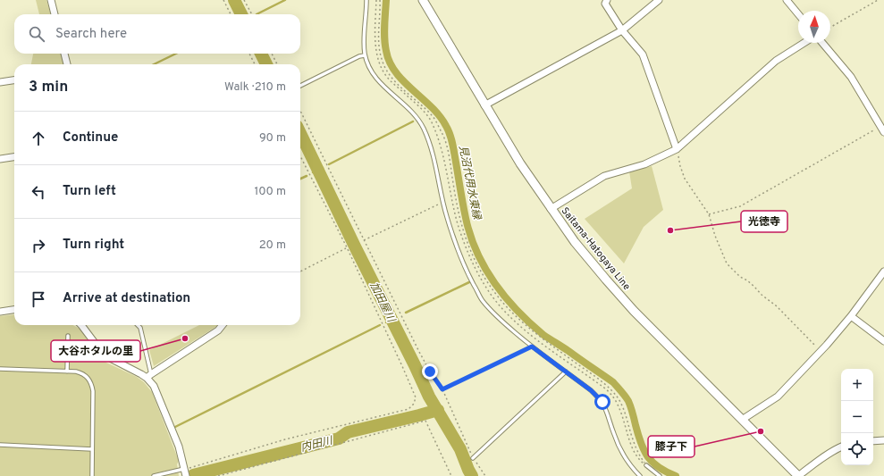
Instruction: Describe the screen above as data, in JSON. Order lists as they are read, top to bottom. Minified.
{"streets":{"main road":["Saitama-Hatogaya Line"]},"water":["見沼代用水東縁","加田屋川","内田川"],"places":["光徳寺","大谷ホタルの里","膝子下"],"north":"top","page":{"search":"Search here","heading":["3 min","Walk · 210 m"],"list":[["Continue","90 m"],["Turn left","100 m"],["Turn right","20 m"],"Arrive at destination"],"map_buttons":["+","−"]}}
